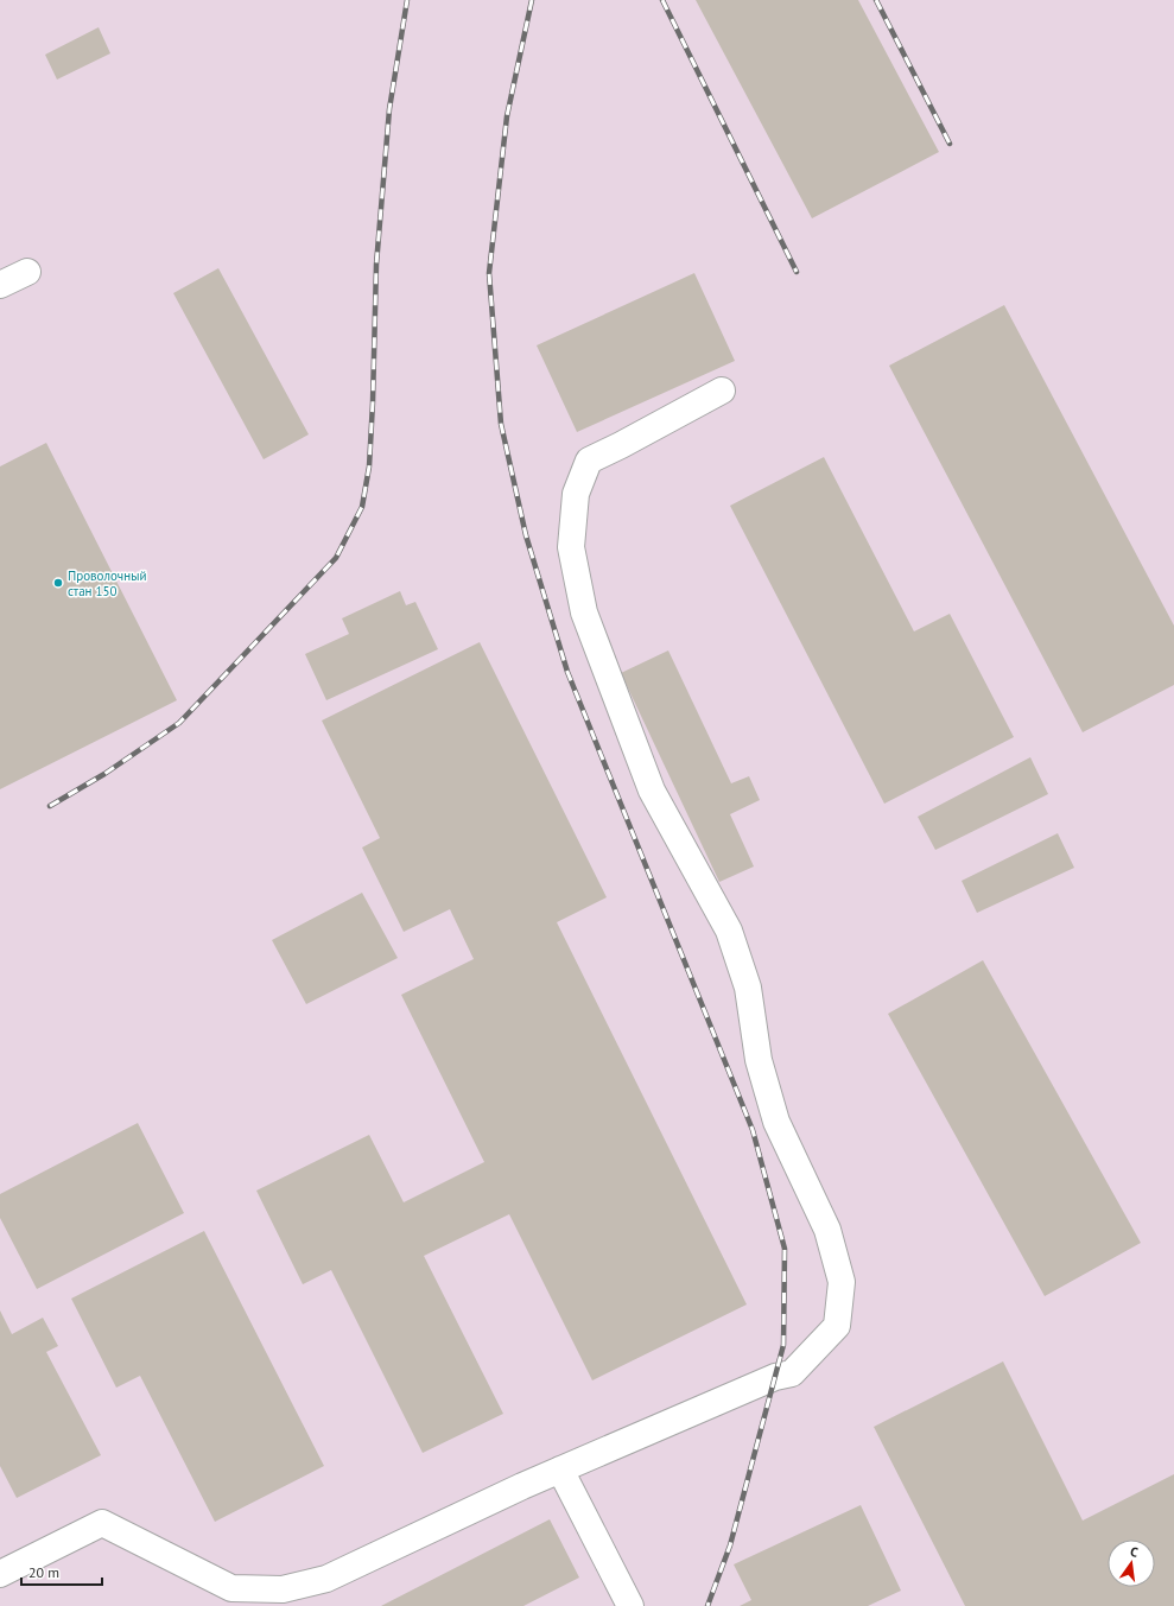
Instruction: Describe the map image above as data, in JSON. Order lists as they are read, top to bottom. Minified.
{"places":["Проволочный стан 150"],"scale_bar":"20 m","north":"top"}
